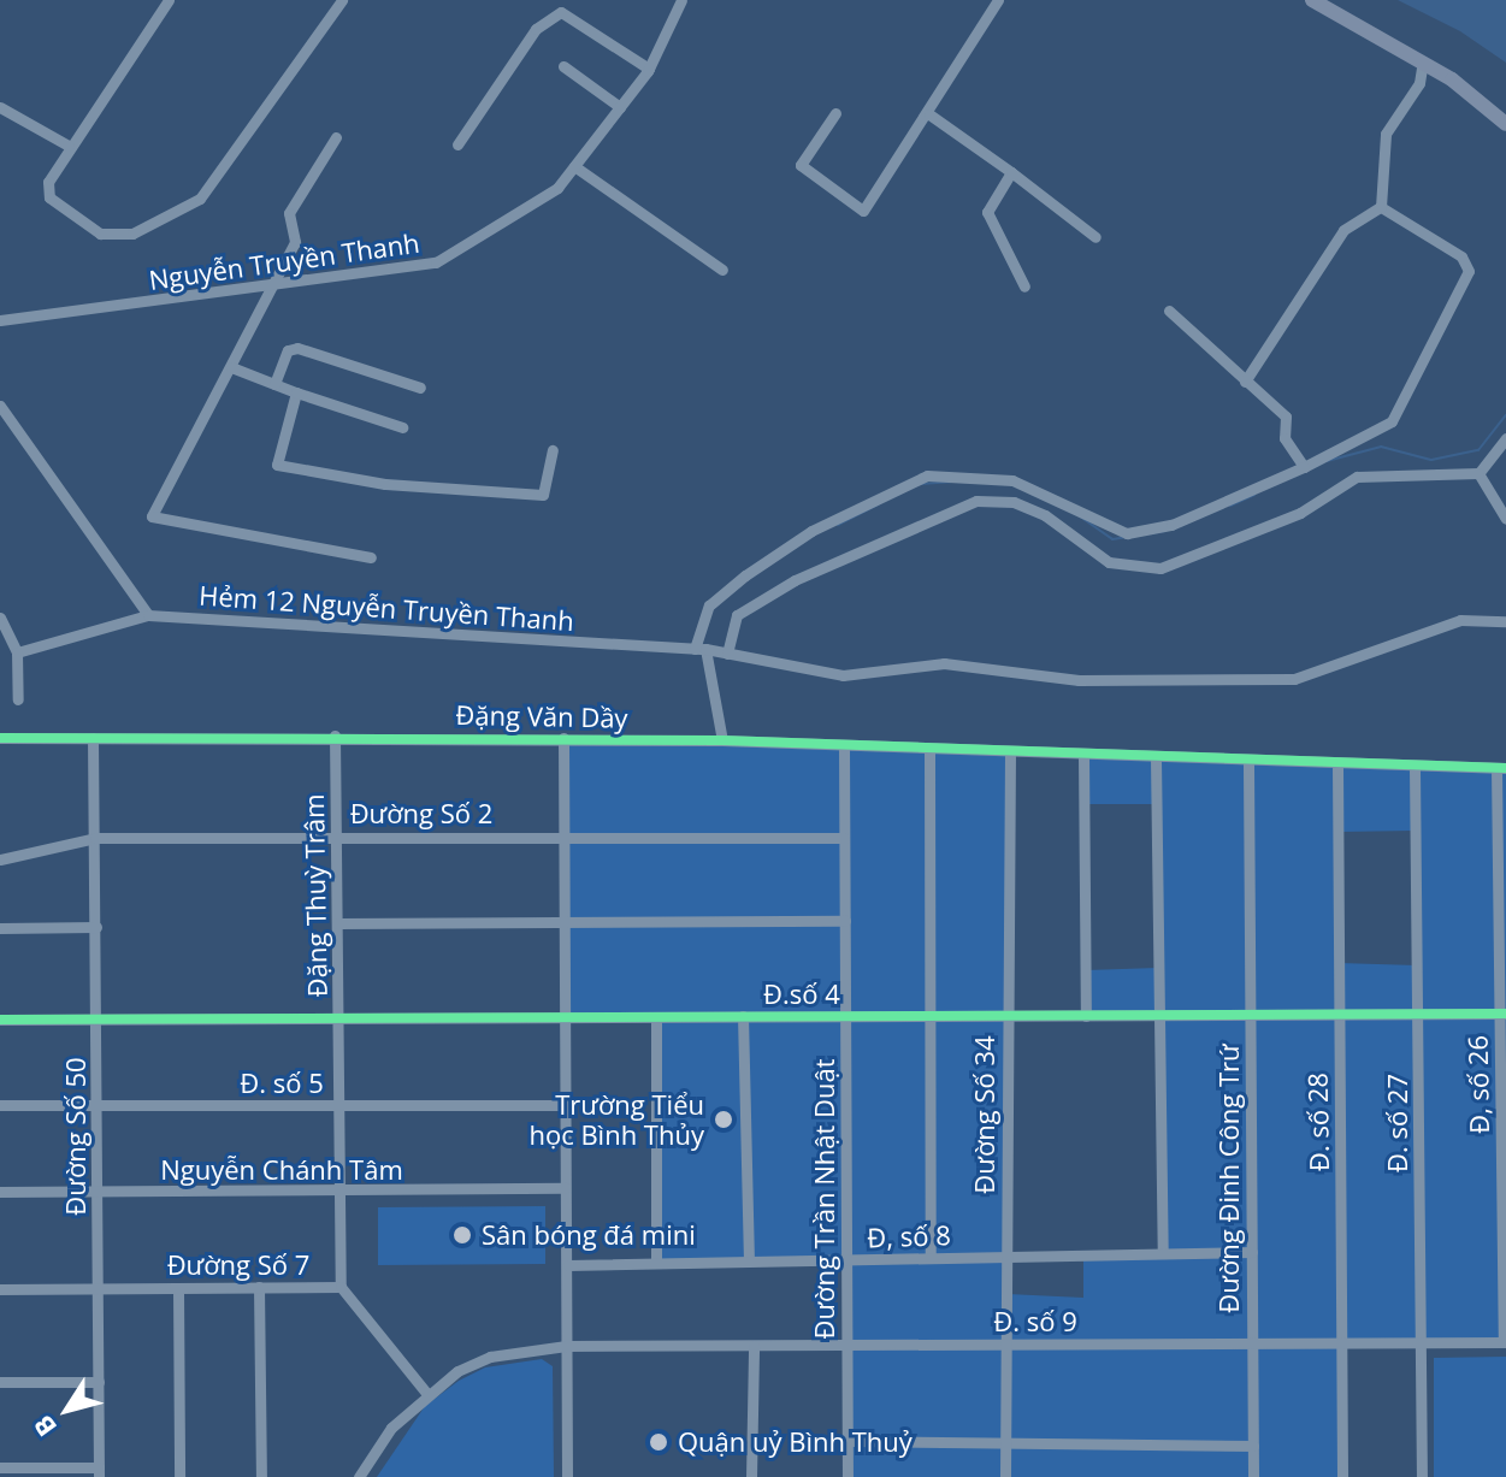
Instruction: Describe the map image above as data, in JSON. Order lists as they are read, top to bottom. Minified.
{"streets":{"street":["Nguyễn Truyền Thanh","Hẻm 12 Nguyễn Truyền Thanh","Đặng Văn Dầy","Đường Số 2","Đặng Thuỳ Trâm","Đ.số 4","Đ. số 5","Đ, số 26","Đường Số 34","Đ. số 28","Đ. số 27","Đường Số 50","Nguyễn Chánh Tâm","Đường Đinh Công Trứ","Đường Trần Nhật Duật","Đ, số 8","Đường Số 7","Đ. số 9"]},"crossings":[["Đặng Văn Dầy","Đặng Thuỳ Trâm"],["Đặng Văn Dầy","Đ, số 26"],["Đặng Văn Dầy","Đường Số 34"],["Đặng Văn Dầy","Đ. số 28"],["Đặng Văn Dầy","Đ. số 27"],["Đặng Văn Dầy","Đường Số 50"],["Đặng Văn Dầy","Đường Đinh Công Trứ"],["Đặng Văn Dầy","Đường Trần Nhật Duật"],["Đường Số 2","Đặng Thuỳ Trâm"],["Đường Số 2","Đường Số 50"],["Đường Số 2","Đường Trần Nhật Duật"],["Đặng Thuỳ Trâm","Đ.số 4"],["Đặng Thuỳ Trâm","Đ. số 5"],["Đặng Thuỳ Trâm","Nguyễn Chánh Tâm"],["Đặng Thuỳ Trâm","Đường Số 7"],["Đ.số 4","Đ, số 26"],["Đ.số 4","Đường Số 34"],["Đ.số 4","Đ. số 28"],["Đ.số 4","Đ. số 27"],["Đ.số 4","Đường Số 50"],["Đ.số 4","Đường Đinh Công Trứ"],["Đ.số 4","Đường Trần Nhật Duật"],["Đ. số 5","Đường Số 50"],["Đ, số 26","Đ. số 9"],["Đường Số 34","Đ, số 8"],["Đường Số 34","Đ. số 9"],["Đ. số 28","Đ. số 9"],["Đ. số 27","Đ. số 9"],["Đường Số 50","Nguyễn Chánh Tâm"],["Đường Số 50","Đường Số 7"],["Đường Đinh Công Trứ","Đ, số 8"],["Đường Đinh Công Trứ","Đ. số 9"],["Đường Trần Nhật Duật","Đ, số 8"],["Đường Trần Nhật Duật","Đ. số 9"],["Đường Số 7","Đ. số 9"]],"places":["Trường Tiểu học Bình Thủy","Sân bóng đá mini","Quận uỷ Bình Thuỷ"],"north":"bottom left"}
